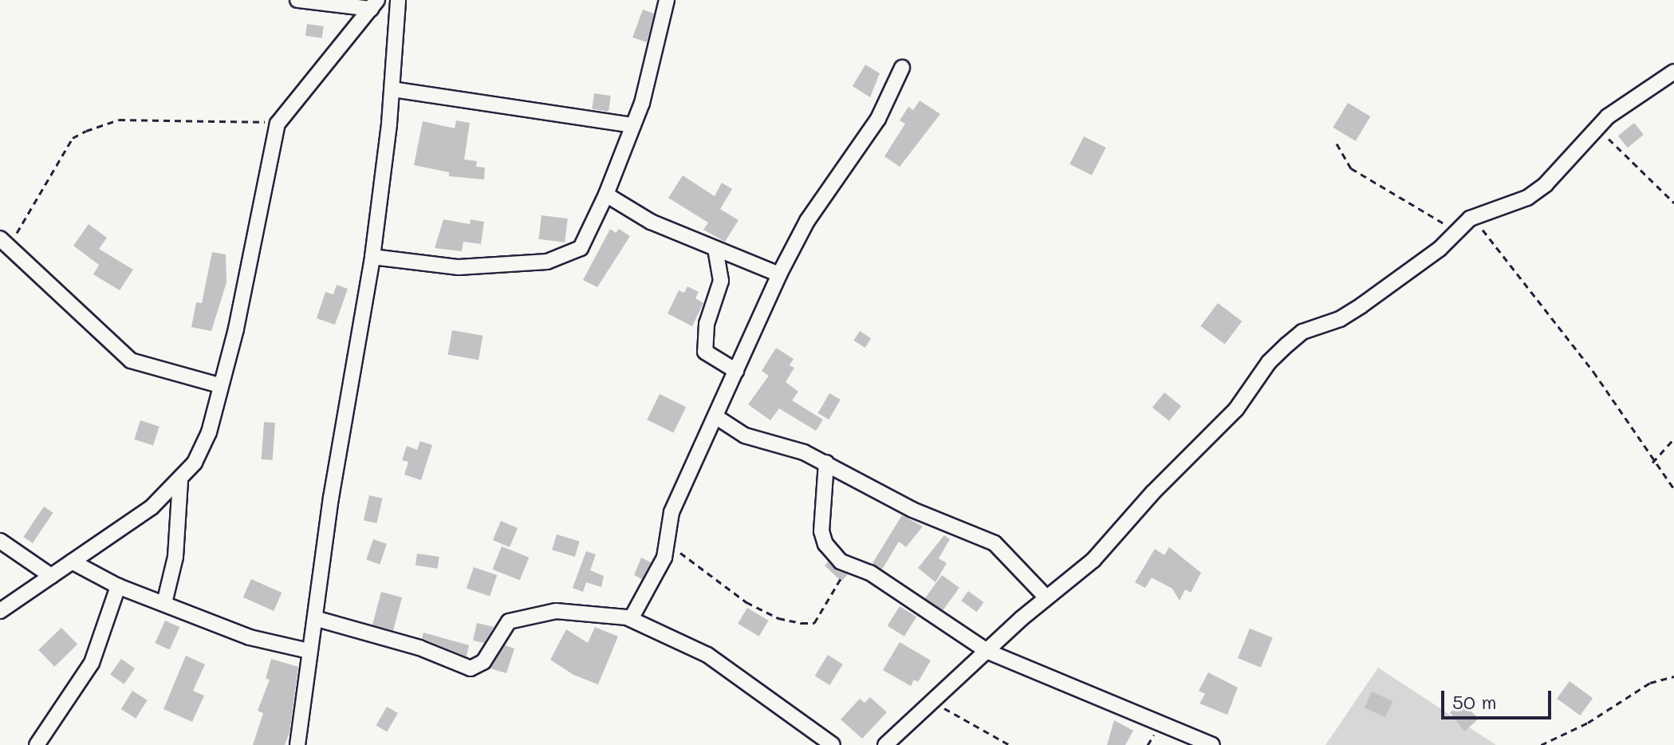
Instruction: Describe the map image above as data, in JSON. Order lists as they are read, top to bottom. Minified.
{"scale_bar":"50 m"}
